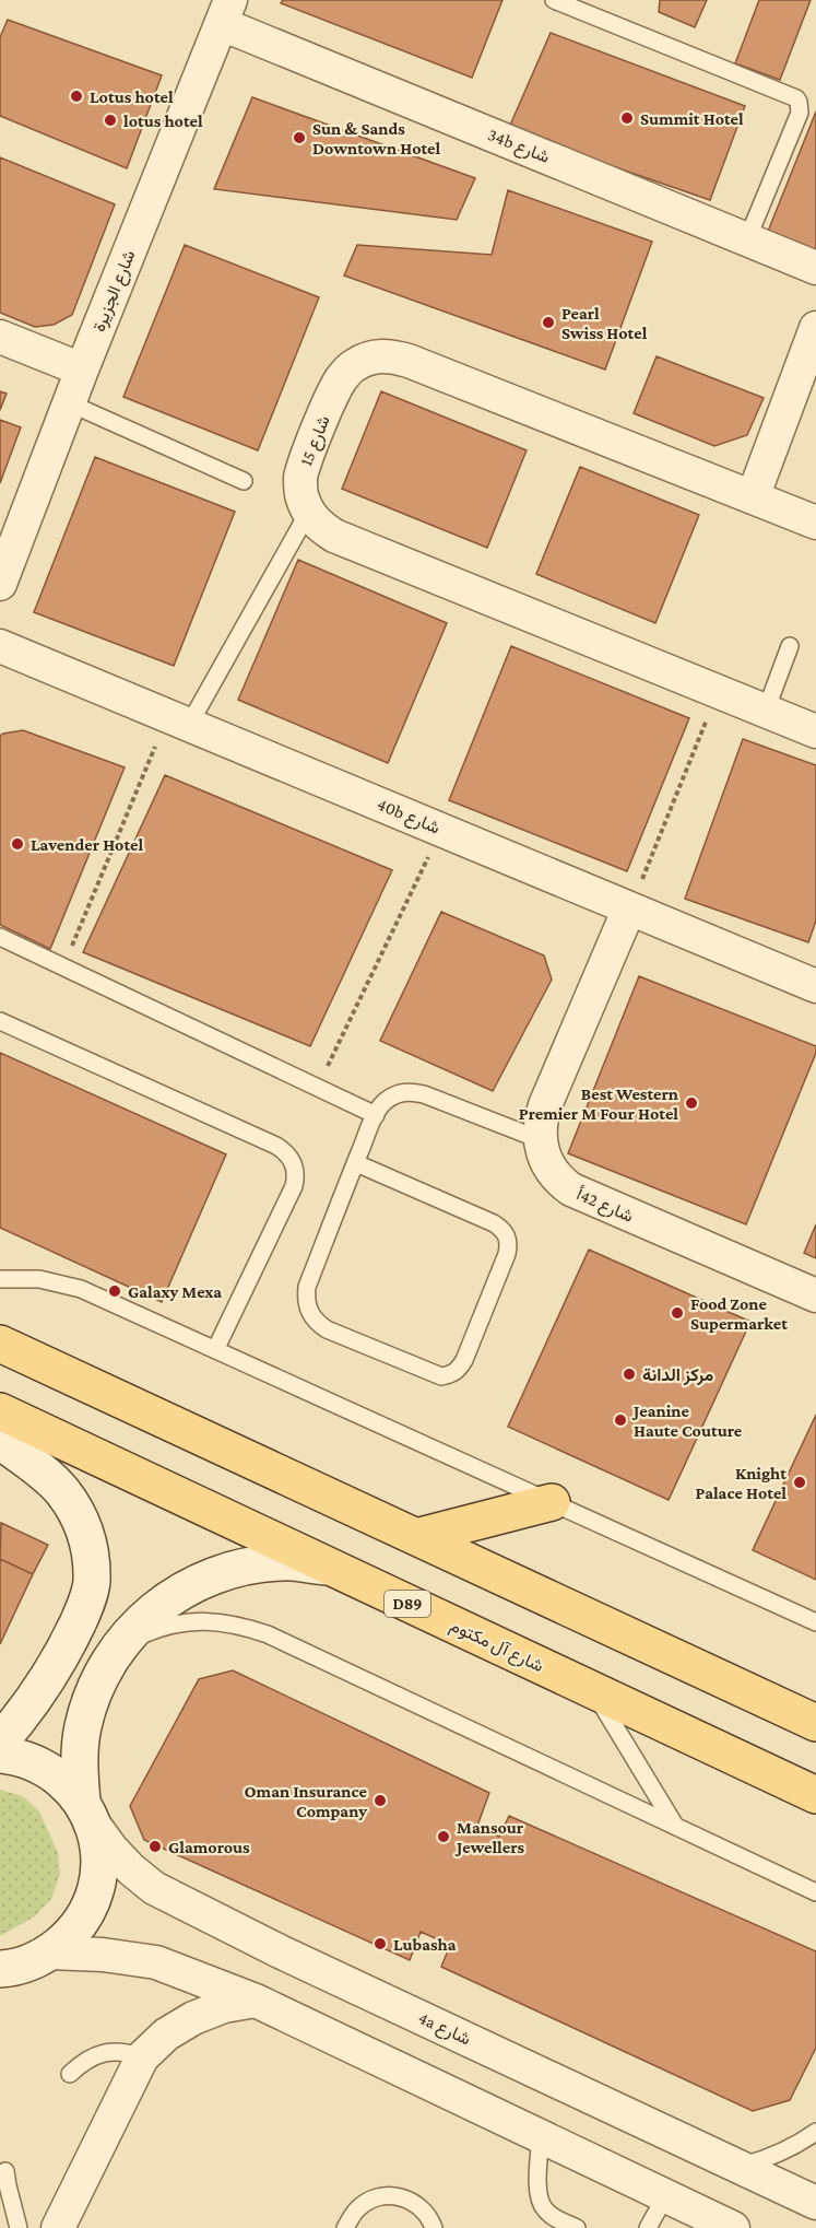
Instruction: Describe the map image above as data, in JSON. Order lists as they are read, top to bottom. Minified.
{"streets":{"main road":["D89","شارع آل مكتوم"],"street":["34b شارع","شارع الجزيرة","شارع 15","40b شارع","شارع 42أ","4a شارع"]},"crossings":[["34b شارع","شارع الجزيرة"]],"places":["Lotus hotel","Summit Hotel","lotus hotel","Sun & Sands Downtown Hotel","Pearl Swiss Hotel","Lavender Hotel","Best Western Premier M Four Hotel","Galaxy Mexa","Food Zone Supermarket","مركز الدانة","Jeanine Haute Couture","Knight Palace Hotel","Oman Insurance Company","Mansour Jewellers","Glamorous","Lubasha"]}
